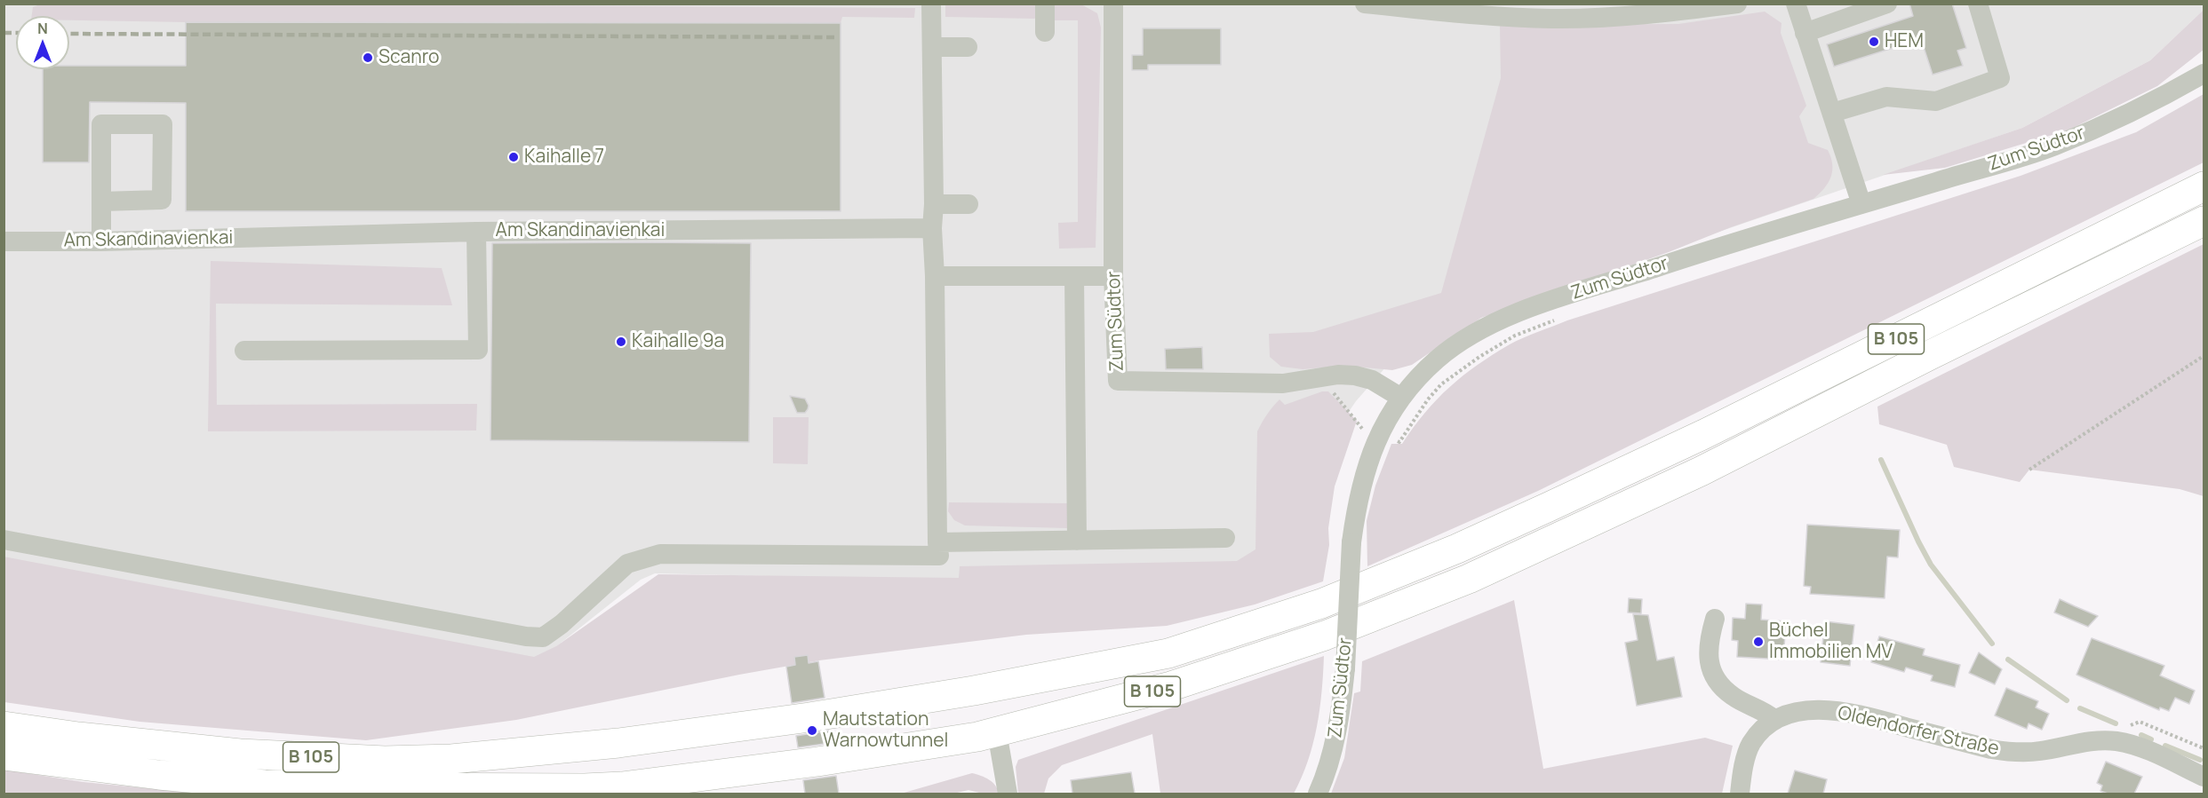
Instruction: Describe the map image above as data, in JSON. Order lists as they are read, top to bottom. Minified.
{"streets":{"highway":["B 105"],"street":["Zum Südtor","Am Skandinavienkai","Oldendorfer Straße"]},"places":["HEM","Scanro","Kaihalle 7","Kaihalle 9a","Büchel Immobilien MV","Mautstation Warnowtunnel"],"north":"top"}
